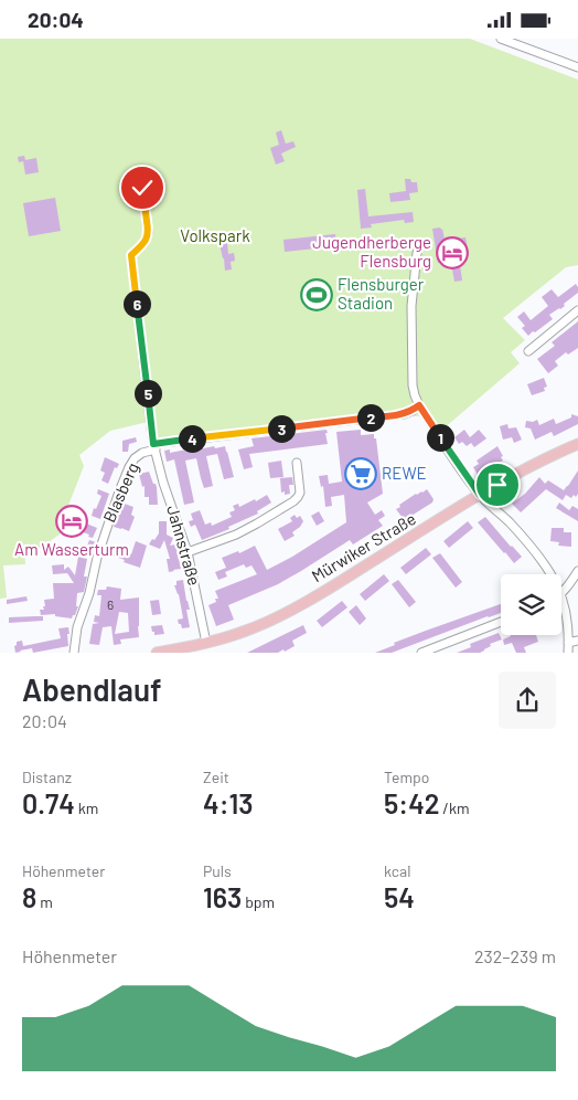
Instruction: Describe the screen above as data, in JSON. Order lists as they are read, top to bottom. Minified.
{"streets":{"main road":["Mürwiker Straße"],"street":["Blasberg","Jahnstraße"]},"crossings":[["Blasberg","Jahnstraße"],["Jahnstraße","Mürwiker Straße"]],"parks":["Volkspark"],"places":{"hotel":["Jugendherberge Flensburg","Am Wasserturm"],"sports":["Flensburger Stadion"],"supermarket":["REWE"]},"house_numbers":["6"],"page":{"status":"20:04","pins":["6","5","2","3","1","4"],"heading":["Abendlauf","20:04"],"stats":[["Distanz","0.74 km"],["Zeit","4:13"],["Tempo","5:42 /km"],["Höhenmeter","8 m"],["Puls","163 bpm"],["kcal","54"]],"chart":["Höhenmeter","232–239 m"]}}
